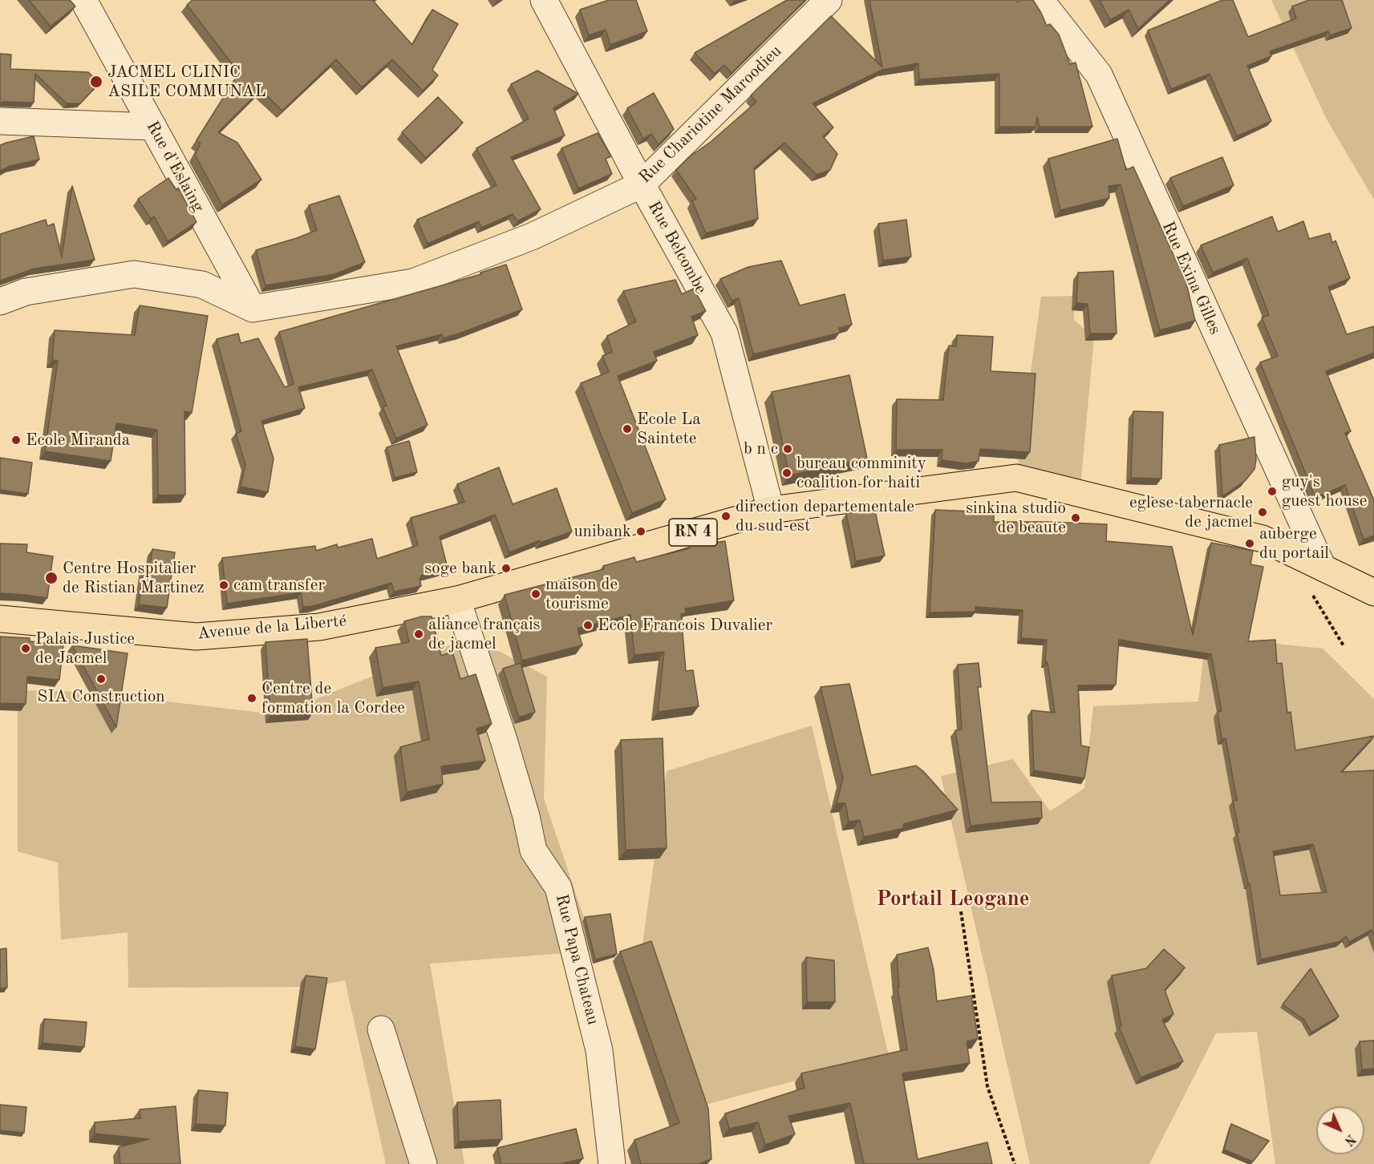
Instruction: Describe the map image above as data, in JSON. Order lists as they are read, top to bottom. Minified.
{"streets":{"main road":["RN 4","Avenue de la Liberté"],"street":["Rue Chariotine Maroodieu","Rue d'Eslaing","Rue Belcombe","Rue Exina Gilles","Rue Papa Chateau"]},"crossings":[["Rue Chariotine Maroodieu","Rue d'Eslaing"],["Rue Chariotine Maroodieu","Rue Belcombe"],["Rue Belcombe","Avenue de la Liberté"],["Rue Exina Gilles","Avenue de la Liberté"],["Avenue de la Liberté","Rue Papa Chateau"]],"districts":["Portail Leogane"],"places":["JACMEL CLINIC ASILE COMMUNAL","Ecole La Saintete","Ecole Miranda","b n c","bureau comminity coalition for haiti","guy's guest house","eglese tabernacle de jacmel","direction departementale du sud-est","sinkina studio de beaute","unibank","auberge du portail","soge bank","Centre Hospitalier de Ristian Martinez","cam transfer","maison de tourisme","Ecole Francois Duvalier","aliance français de jacmel","Palais Justice de Jacmel","SIA Construction","Centre de formation la Cordee"],"north":"bottom right"}
